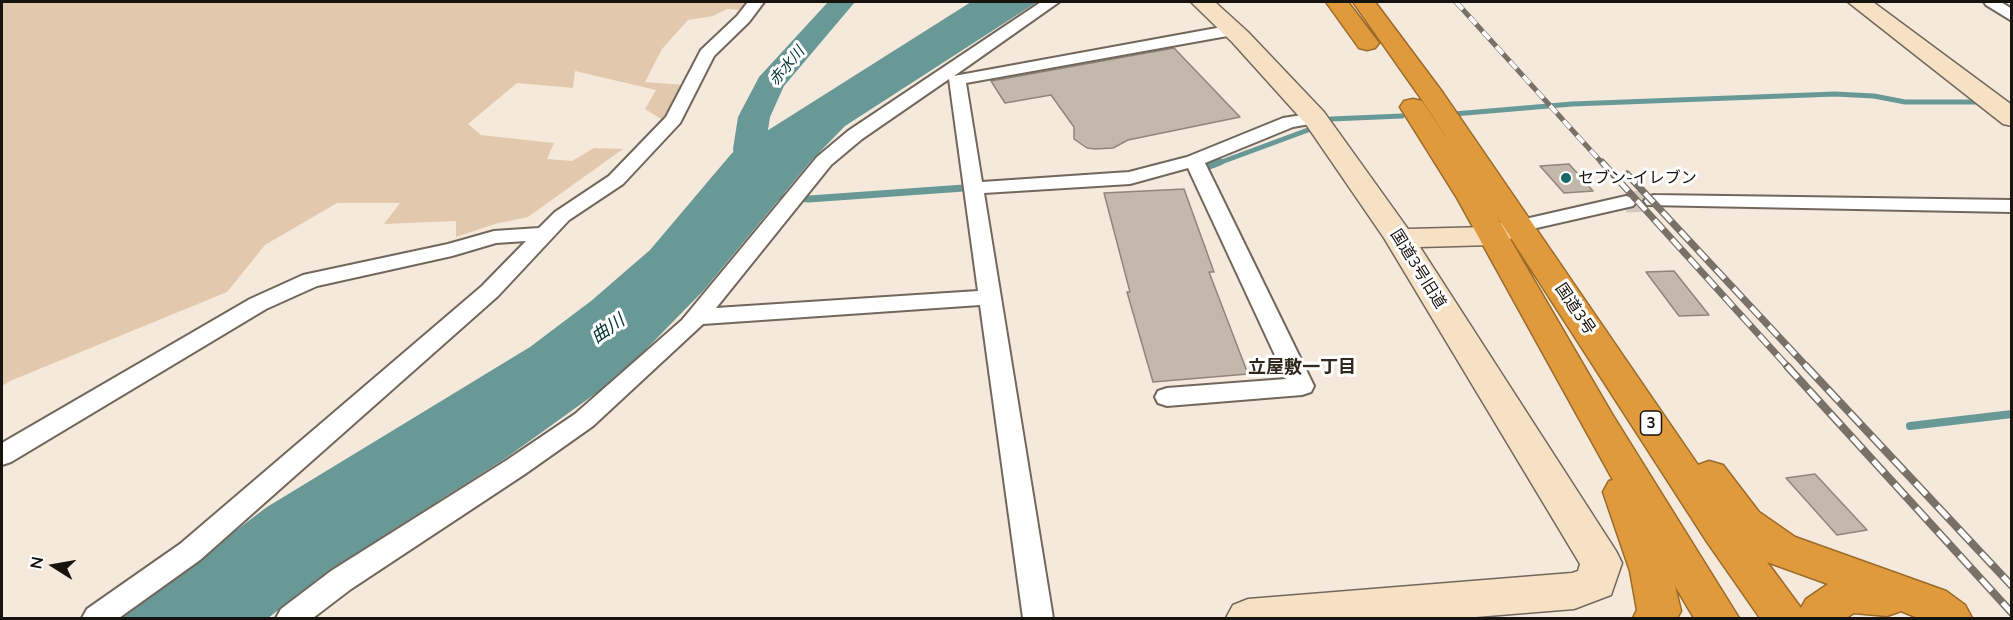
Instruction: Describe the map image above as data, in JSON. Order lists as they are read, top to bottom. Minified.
{"streets":{"highway":["国道3号","3"],"street":["国道3号旧道"]},"districts":["立屋敷一丁目"],"water":["赤水川","曲川"],"places":["セブン-イレブン"],"north":"left"}
